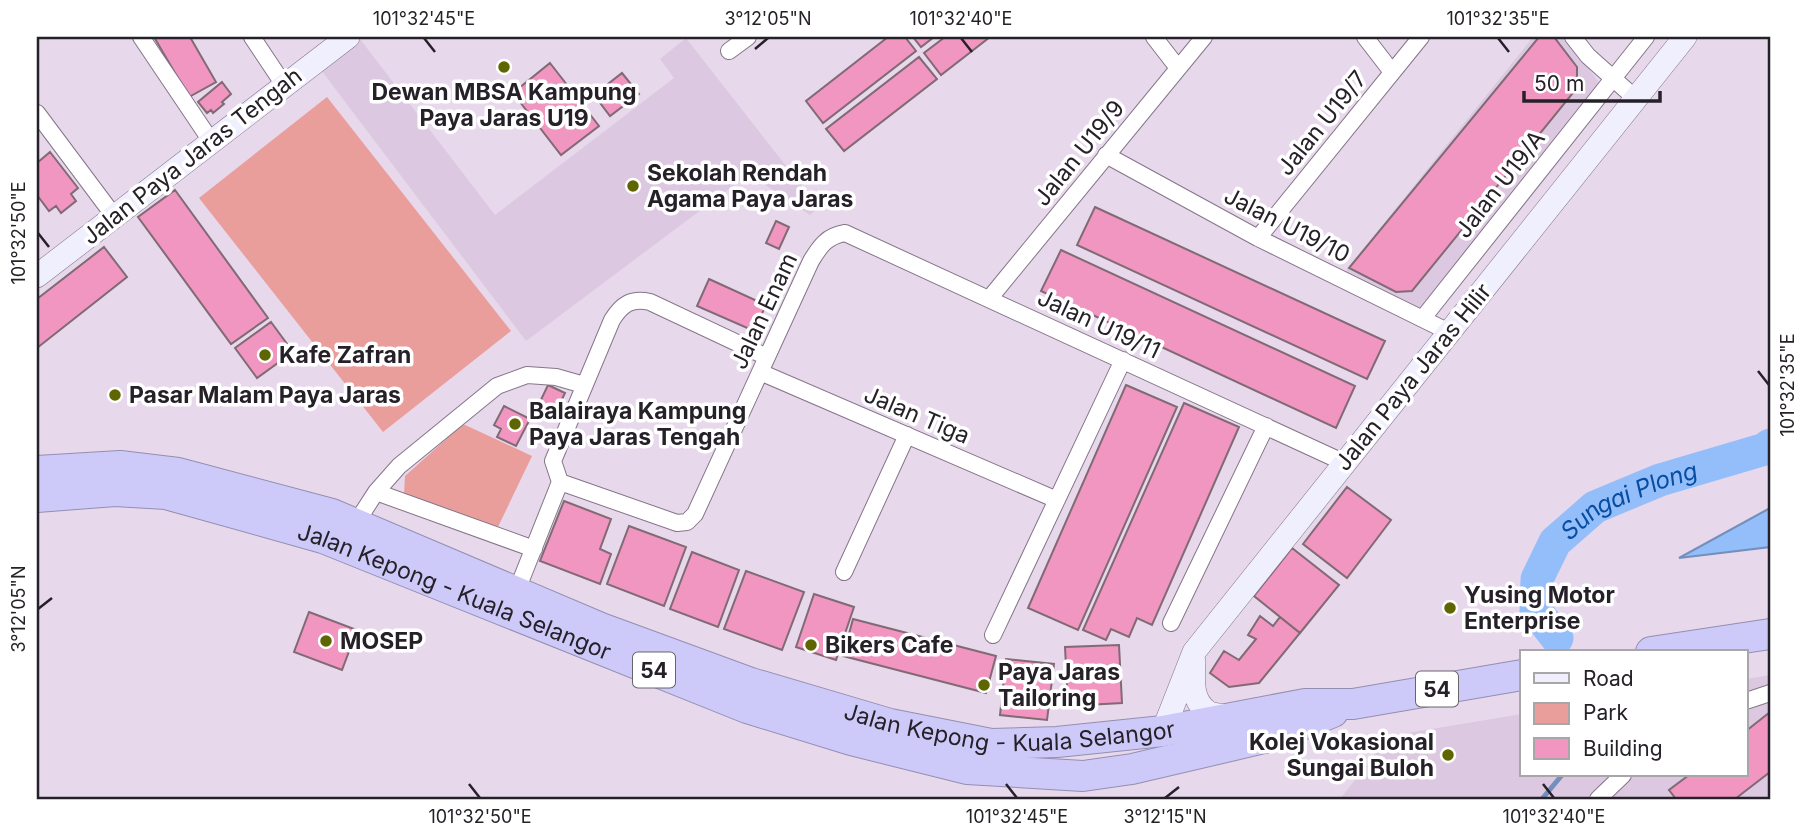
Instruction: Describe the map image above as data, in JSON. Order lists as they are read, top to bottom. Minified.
{"streets":{"highway":["Jalan Kepong - Kuala Selangor","54"],"street":["Jalan U19/7","Jalan U19/9","Jalan Paya Jaras Tengah","Jalan U19/A","Jalan U19/10","Jalan Enam","Jalan U19/11","Jalan Paya Jaras Hilir","Jalan Tiga"]},"crossings":[["Jalan U19/7","Jalan U19/10"],["Jalan U19/9","Jalan U19/10"],["Jalan U19/9","Jalan U19/11"],["Jalan U19/A","Jalan U19/10"],["Jalan U19/10","Jalan Paya Jaras Hilir"],["Jalan Enam","Jalan U19/11"],["Jalan Enam","Jalan Tiga"],["Jalan U19/11","Jalan Paya Jaras Hilir"],["Jalan Paya Jaras Hilir","Jalan Kepong - Kuala Selangor"]],"water":["Sungai Plong"],"places":["Dewan MBSA Kampung Paya Jaras U19","Sekolah Rendah Agama Paya Jaras","Kafe Zafran","Pasar Malam Paya Jaras","Balairaya Kampung Paya Jaras Tengah","Yusing Motor Enterprise","MOSEP","Bikers Cafe","Paya Jaras Tailoring","Kolej Vokasional Sungai Buloh"],"legend":["Road","Park","Building"],"scale_bar":"50 m","coordinates":["101°32'45\"E","3°12'05\"N","101°32'40\"E","101°32'35\"E","101°32'50\"E","3°12'15\"N"]}
